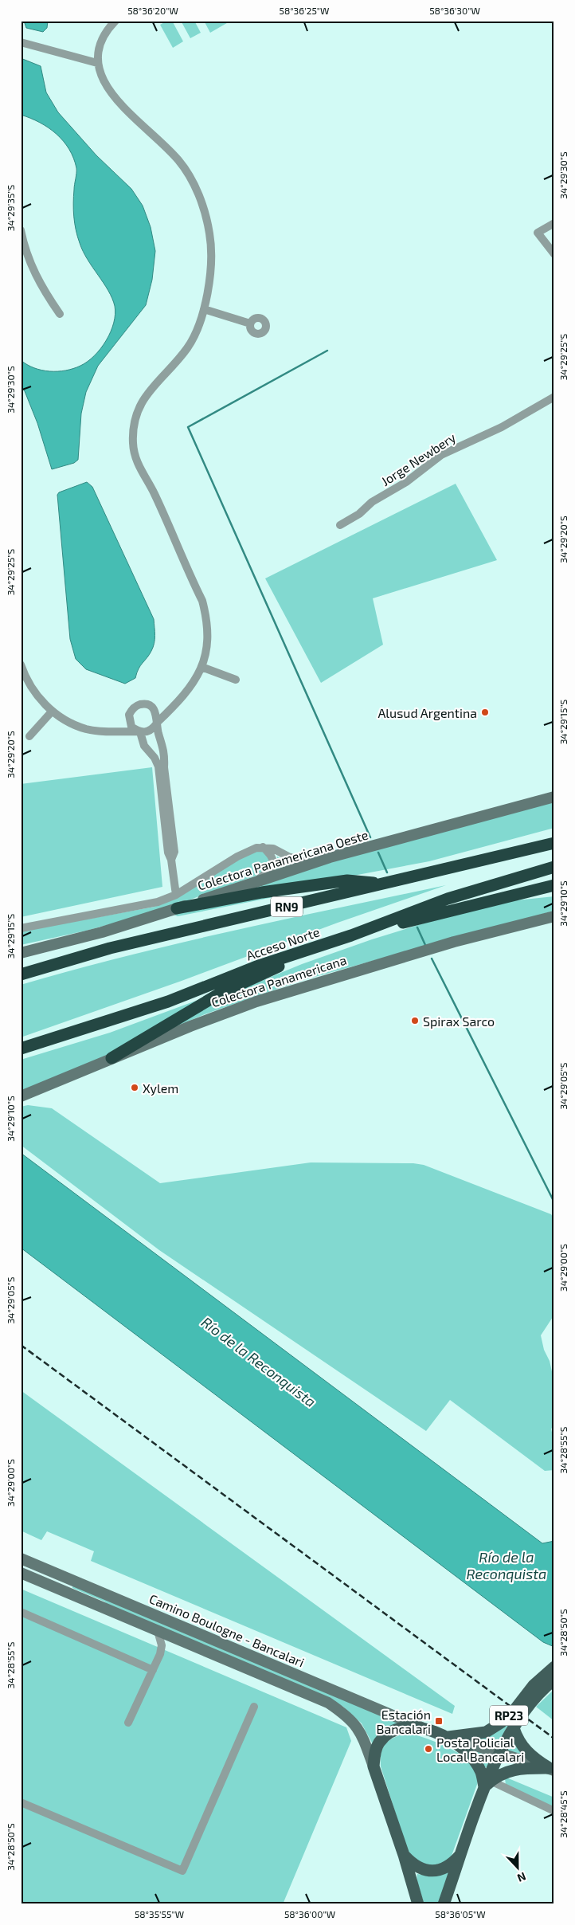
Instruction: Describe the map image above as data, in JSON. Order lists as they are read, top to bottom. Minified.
{"streets":{"highway":["RN9","Acceso Norte"],"main road":["Colectora Panamericana Oeste","Colectora Panamericana","Camino Boulogne - Bancalari","RP23"],"street":["Jorge Newbery"]},"crossings":[["Camino Boulogne - Bancalari","RP23"]],"water":["Río de la Reconquista"],"places":{"other":["Alusud Argentina","Spirax Sarco","Xylem","Posta Policial Local Bancalari"],"transit":["Estación Bancalari"]},"north":"bottom","coordinates":["58°36'20\"W","58°36'25\"W","58°36'30\"W","34°29'30\"S","34°29'35\"S","34°29'25\"S","34°29'20\"S","34°29'15\"S","34°29'10\"S","34°29'05\"S","34°29'00\"S","34°28'55\"S","34°28'50\"S","34°28'45\"S","58°35'55\"W","58°36'00\"W","58°36'05\"W"]}
